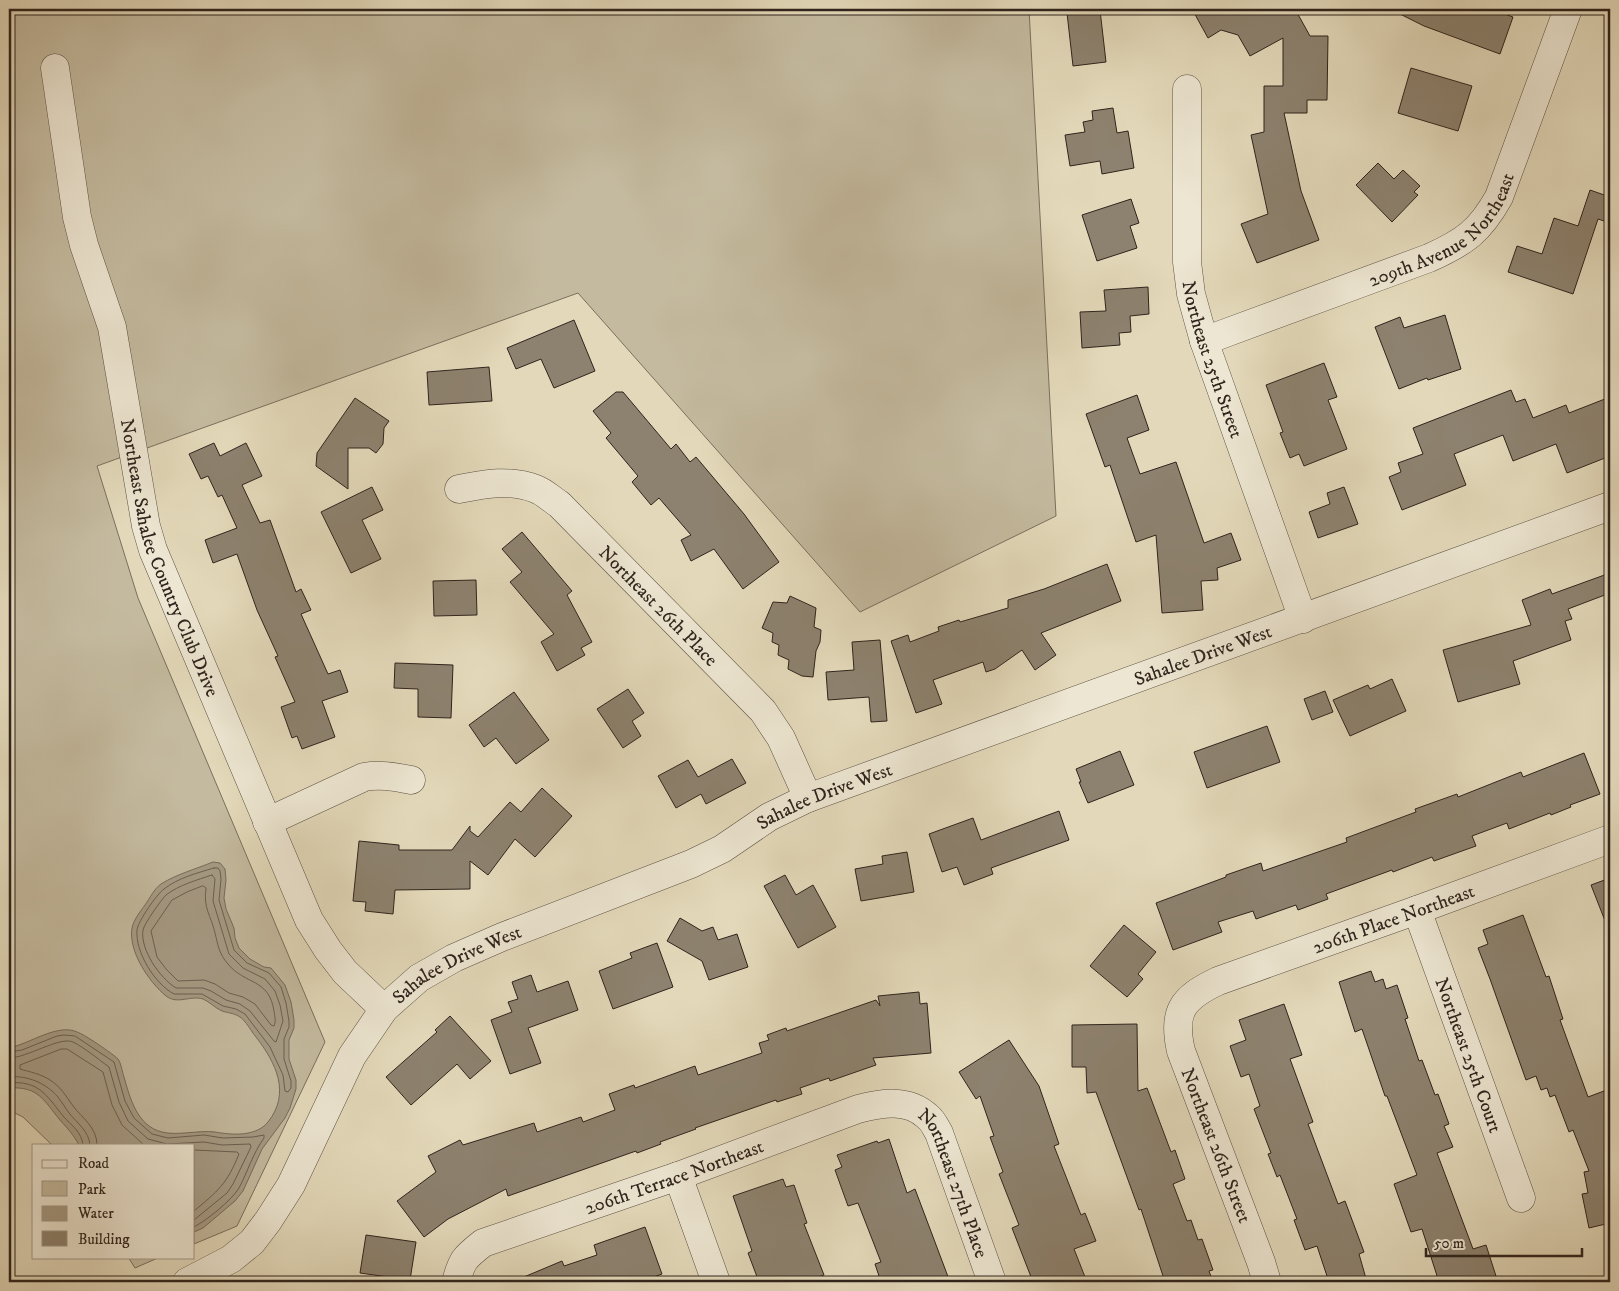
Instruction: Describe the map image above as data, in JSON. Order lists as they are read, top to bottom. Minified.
{"streets":{"street":["209th Avenue Northeast","Northeast 25th Street","Northeast Sahalee Country Club Drive","Northeast 26th Place","Sahalee Drive West","206th Place Northeast","Northeast 25th Court","Northeast 26th Street","206th Terrace Northeast","Northeast 27th Place"]},"crossings":[["209th Avenue Northeast","Northeast 25th Street"],["Northeast 25th Street","Sahalee Drive West"],["Northeast Sahalee Country Club Drive","Sahalee Drive West"],["Northeast 26th Place","Sahalee Drive West"],["206th Place Northeast","Northeast 25th Court"],["206th Place Northeast","Northeast 26th Street"],["206th Terrace Northeast","Northeast 27th Place"]],"legend":["Road","Park","Water","Building"],"scale_bar":"50 m"}
